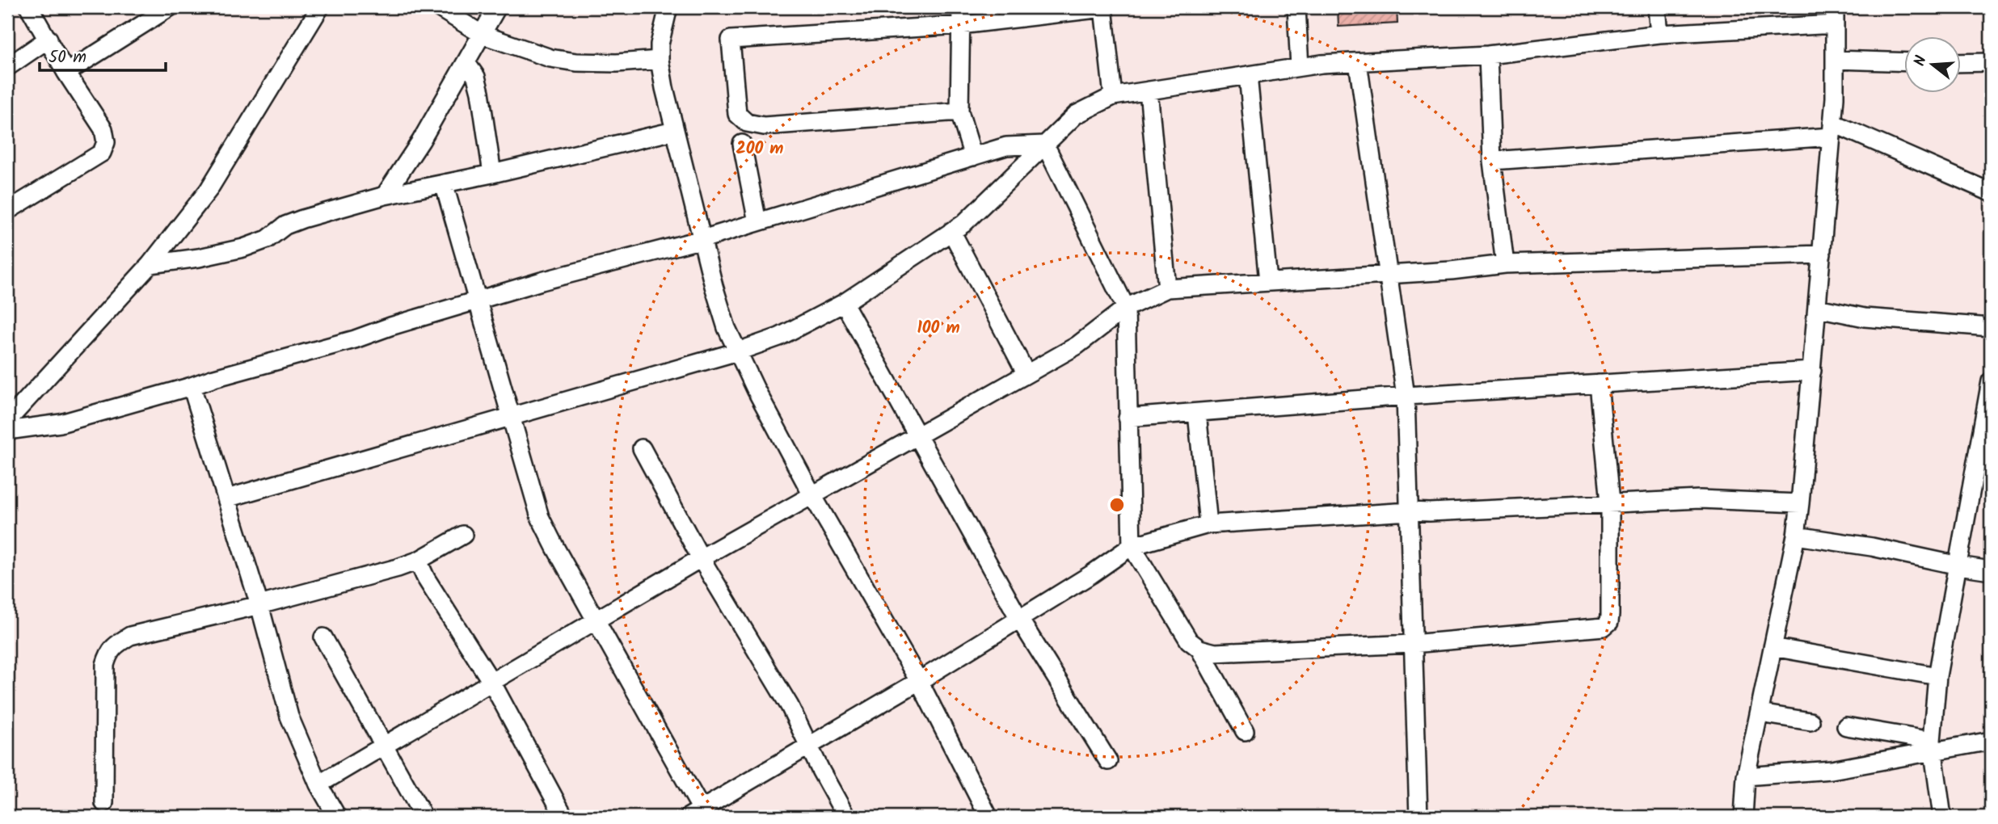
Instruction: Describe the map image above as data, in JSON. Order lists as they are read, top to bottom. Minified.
{"scale_bar":"50 m","north":"left","rings":["200 m","100 m"]}
